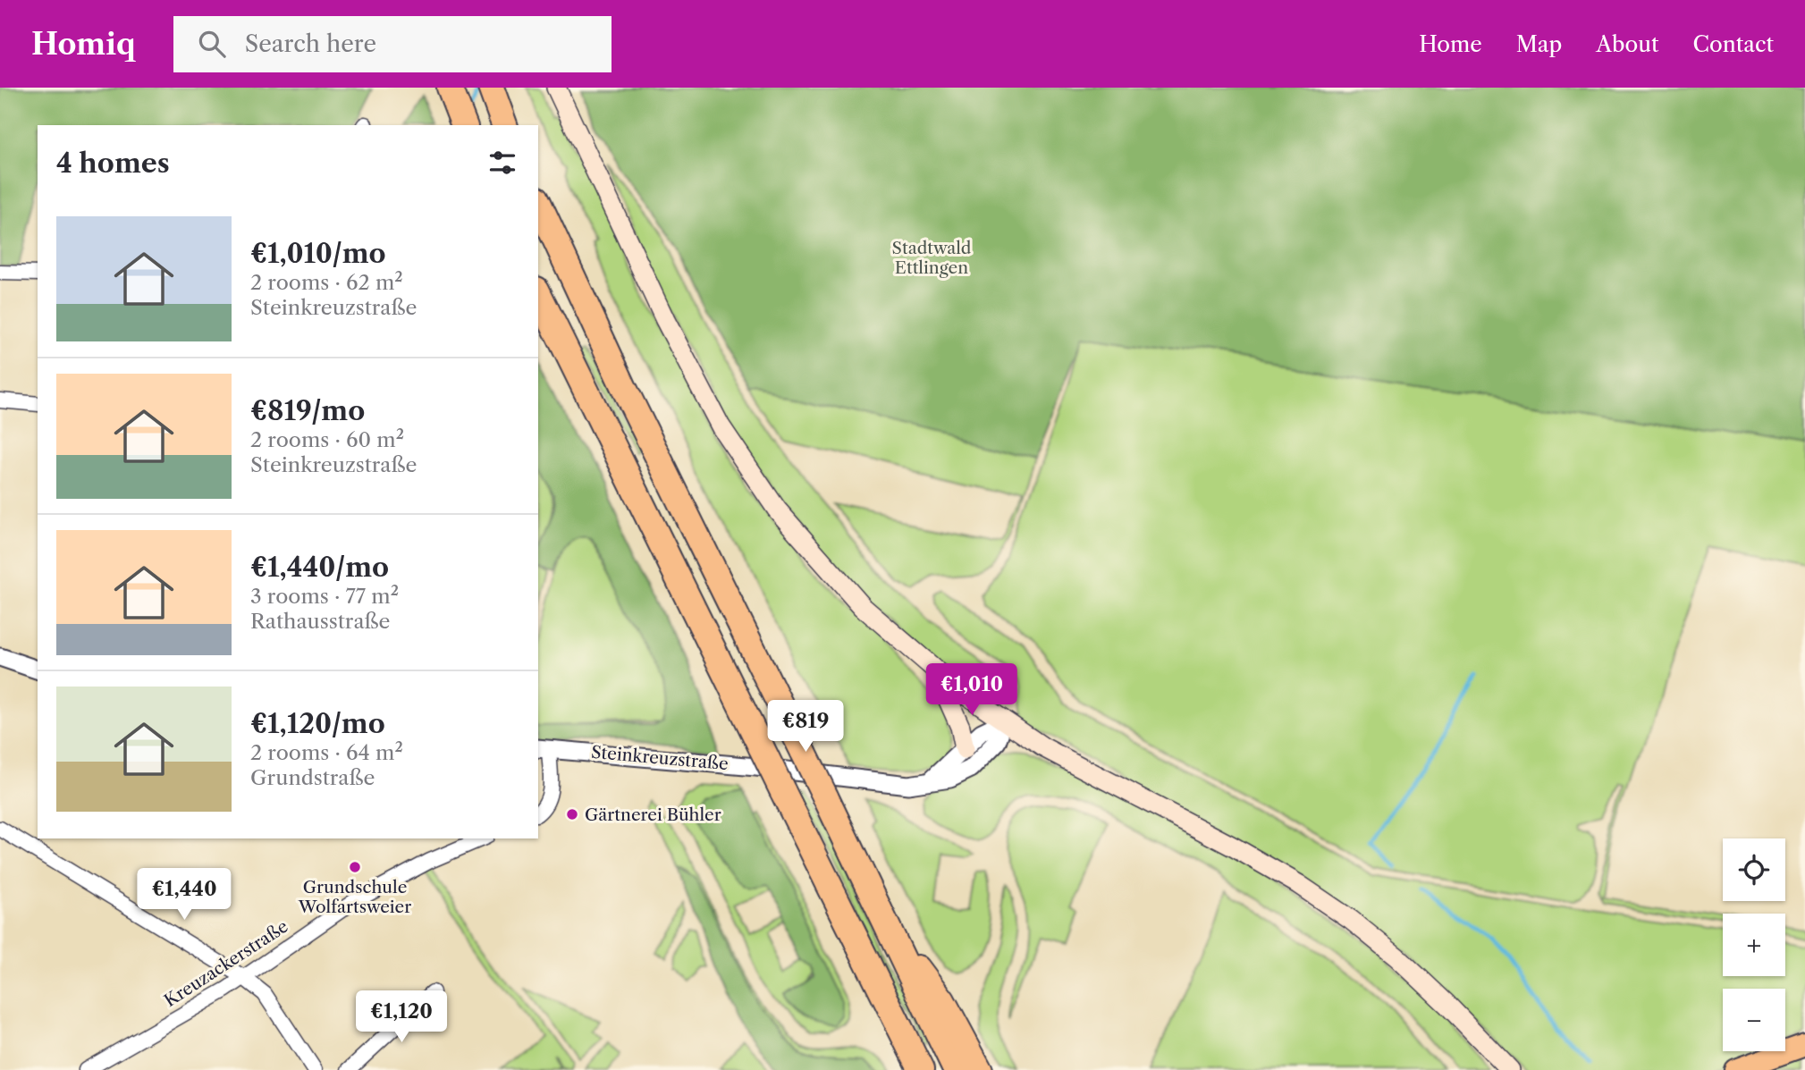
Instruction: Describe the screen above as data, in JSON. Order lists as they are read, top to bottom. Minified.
{"streets":{"street":["Steinkreuzstraße","Kreuzackerstraße"]},"parks":["Stadtwald Ettlingen"],"places":["Gärtnerei Bühler","Grundschule Wolfartsweier"],"page":{"header":"Homiq","search":"Search here","nav":["Home","Map","About","Contact"],"heading":"4 homes","list":[{"name":"€1,010/mo","note":"2 rooms · 62 m² · Steinkreuzstraße"},{"name":"€819/mo","note":"2 rooms · 60 m² · Steinkreuzstraße"},{"name":"€1,440/mo","note":"3 rooms · 77 m² · Rathausstraße"},{"name":"€1,120/mo","note":"2 rooms · 64 m² · Grundstraße"}],"price":["€1,010","€819","€1,440","€1,120"],"map_buttons":["+","−"]}}
